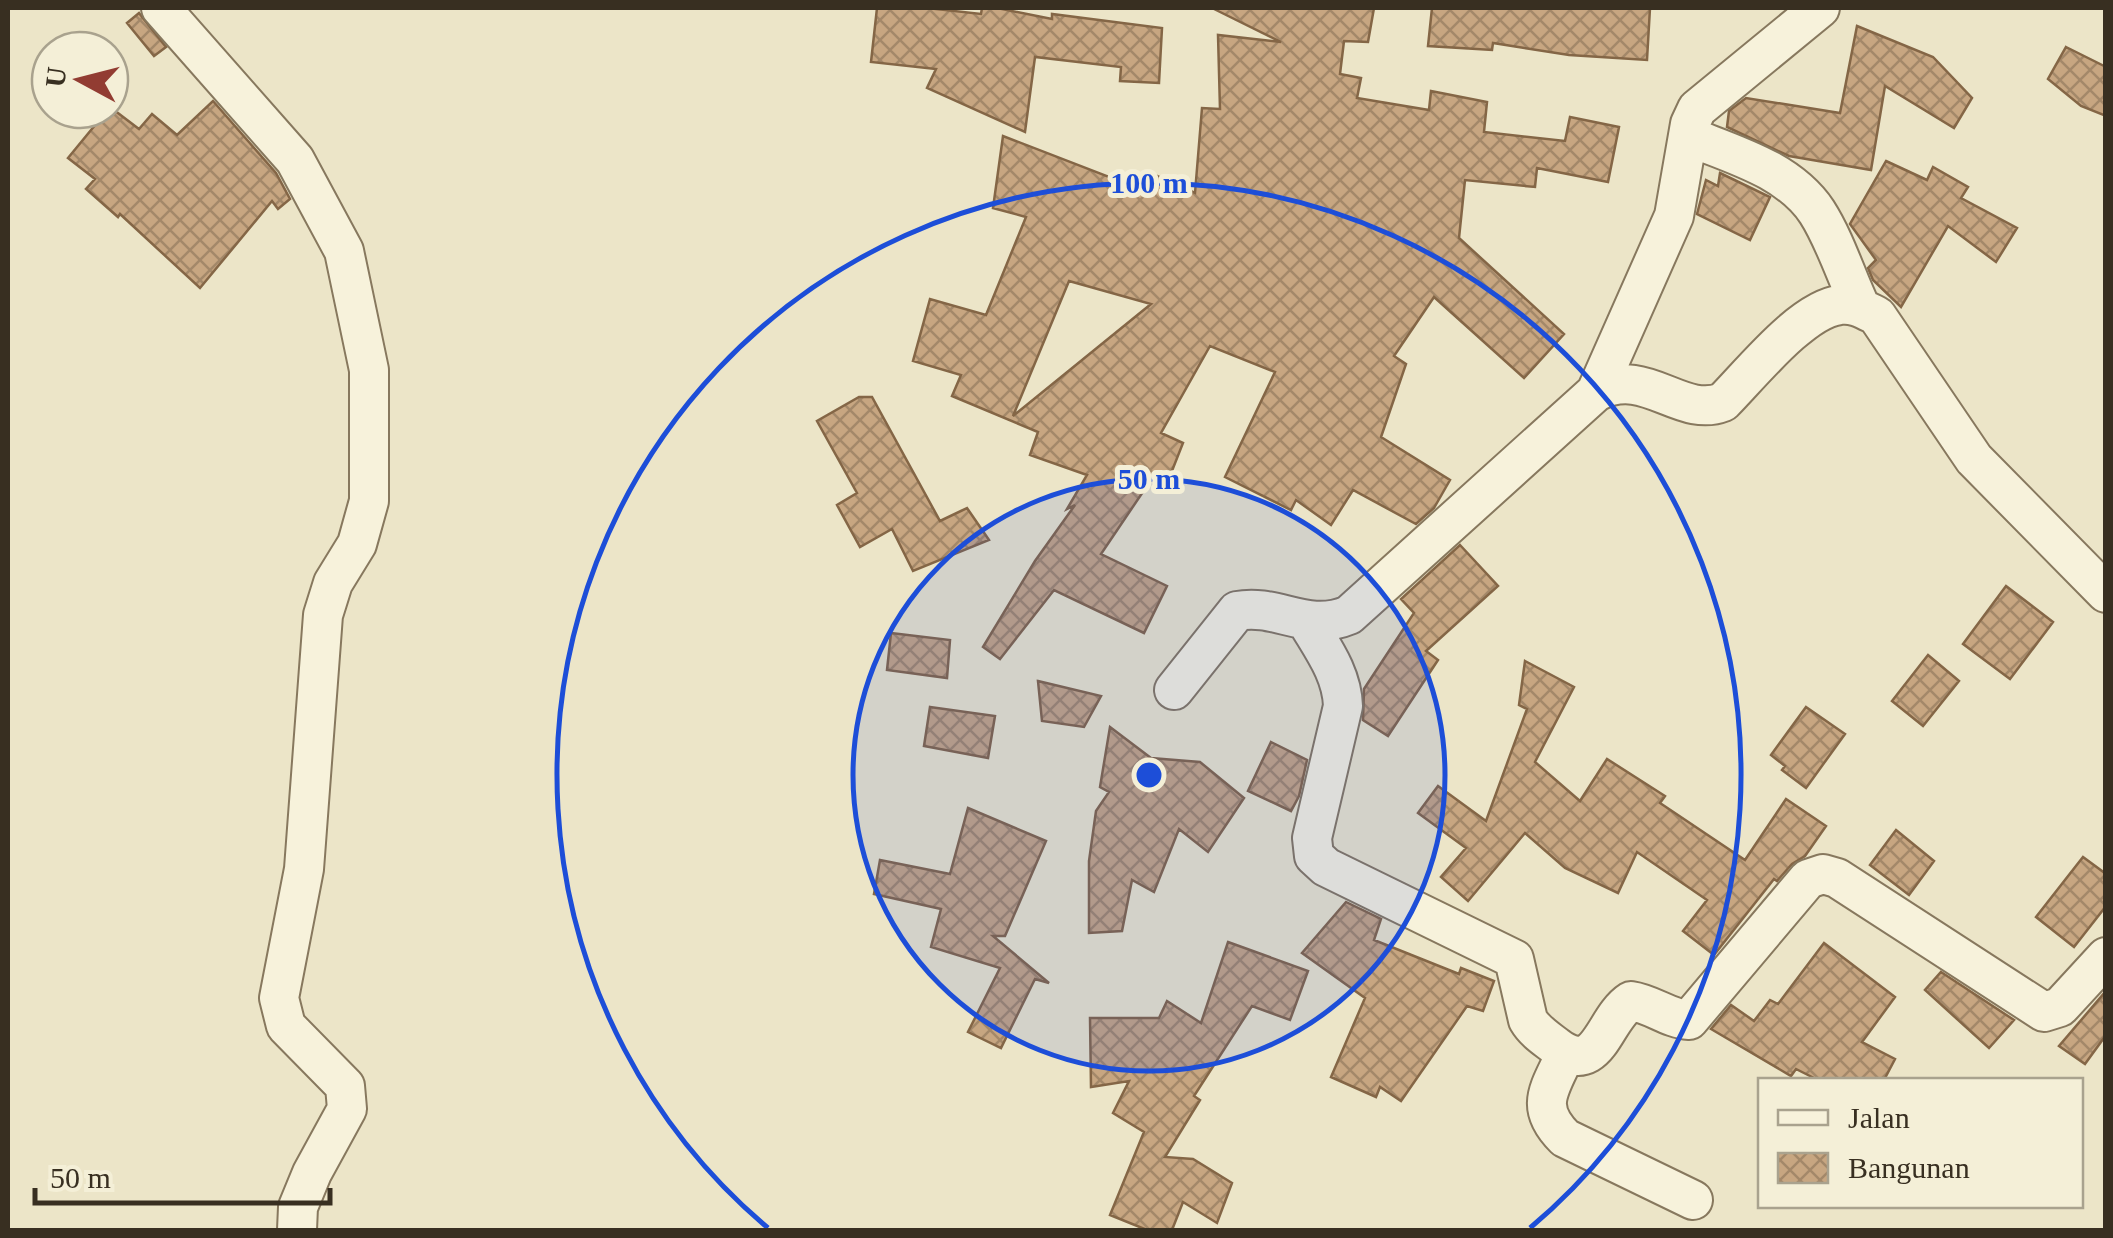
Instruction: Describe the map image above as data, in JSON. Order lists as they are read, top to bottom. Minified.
{"legend":["Jalan","Bangunan"],"scale_bar":"50 m","north":"left","rings":["100 m","50 m"]}
